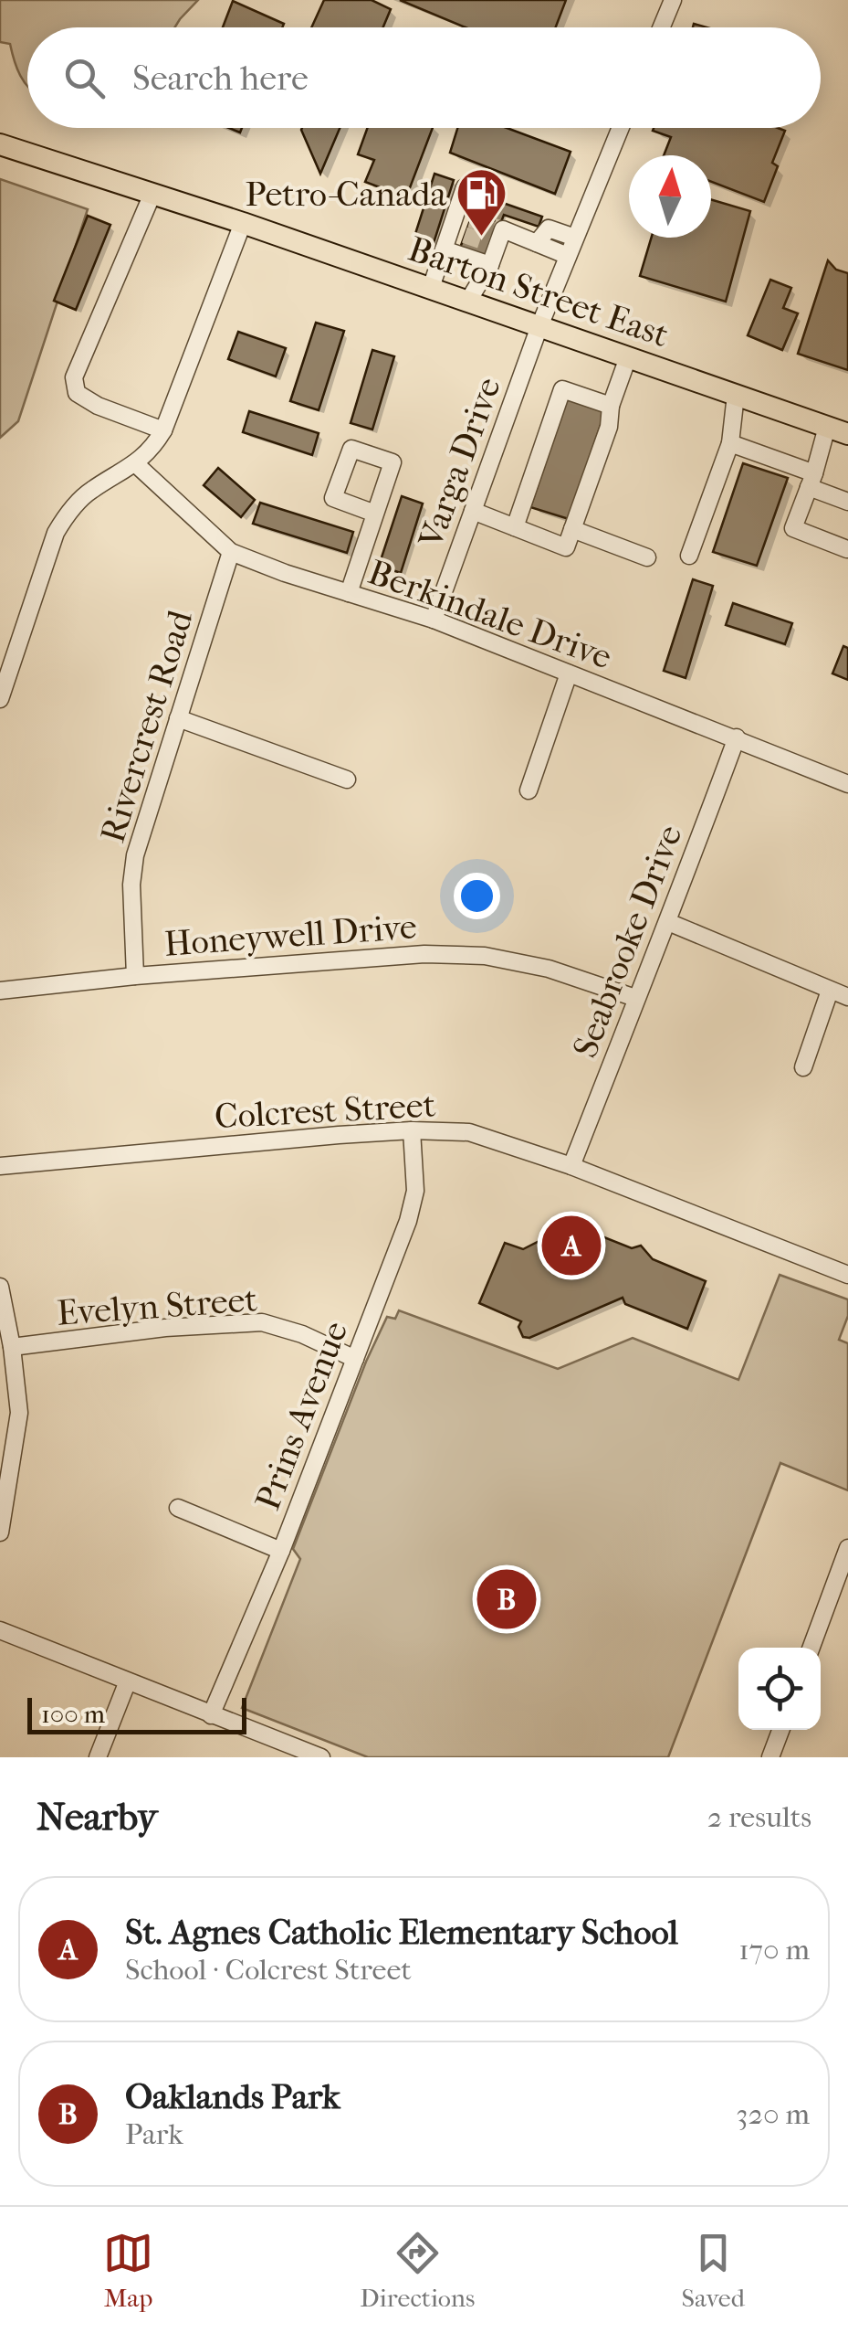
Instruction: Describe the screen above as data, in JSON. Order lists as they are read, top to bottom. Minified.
{"streets":{"main road":["Barton Street East"],"street":["Varga Drive","Berkindale Drive","Rivercrest Road","Honeywell Drive","Seabrooke Drive","Colcrest Street","Evelyn Street","Prins Avenue"]},"crossings":[["Barton Street East","Varga Drive"],["Varga Drive","Berkindale Drive"],["Berkindale Drive","Rivercrest Road"],["Berkindale Drive","Seabrooke Drive"],["Rivercrest Road","Honeywell Drive"],["Honeywell Drive","Seabrooke Drive"],["Seabrooke Drive","Colcrest Street"],["Colcrest Street","Prins Avenue"],["Evelyn Street","Prins Avenue"]],"places":{"fuel station":["Petro-Canada"]},"scale_bar":"100 m","north":"top","page":{"search":"Search here","pins":["A","B"],"scale":"100 m","heading":["Nearby","2 results"],"list":[{"mark":"A","name":"St. Agnes Catholic Elementary School","note":"School · Colcrest Street","value":"170 m"},{"mark":"B","name":"Oaklands Park","note":"Park","value":"320 m"}],"nav":["Map","Directions","Saved"]}}
